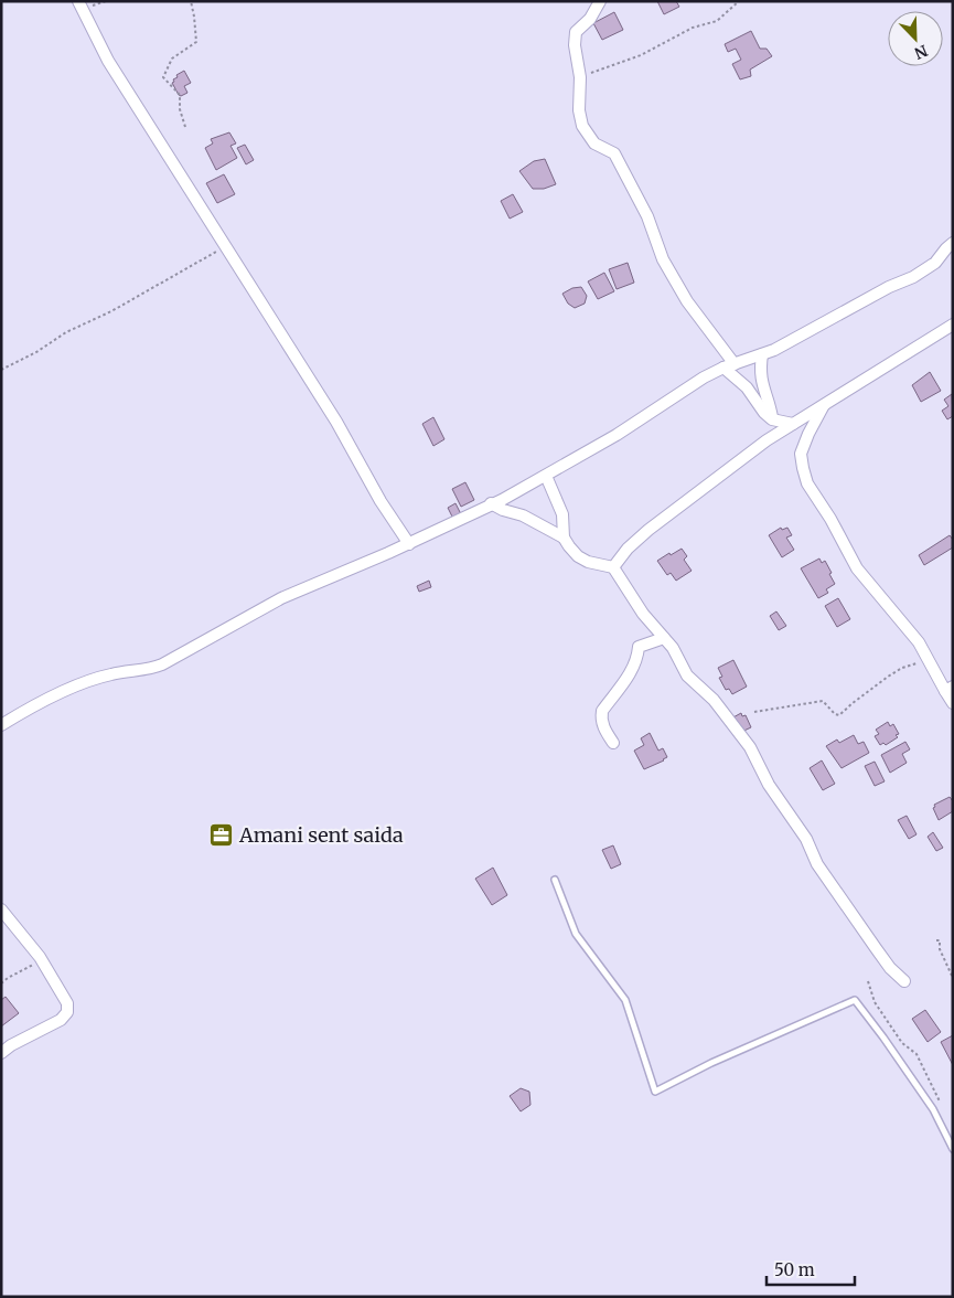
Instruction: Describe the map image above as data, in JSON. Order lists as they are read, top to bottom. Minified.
{"places":{"office":["Amani sent saida"]},"scale_bar":"50 m","north":"bottom right"}
